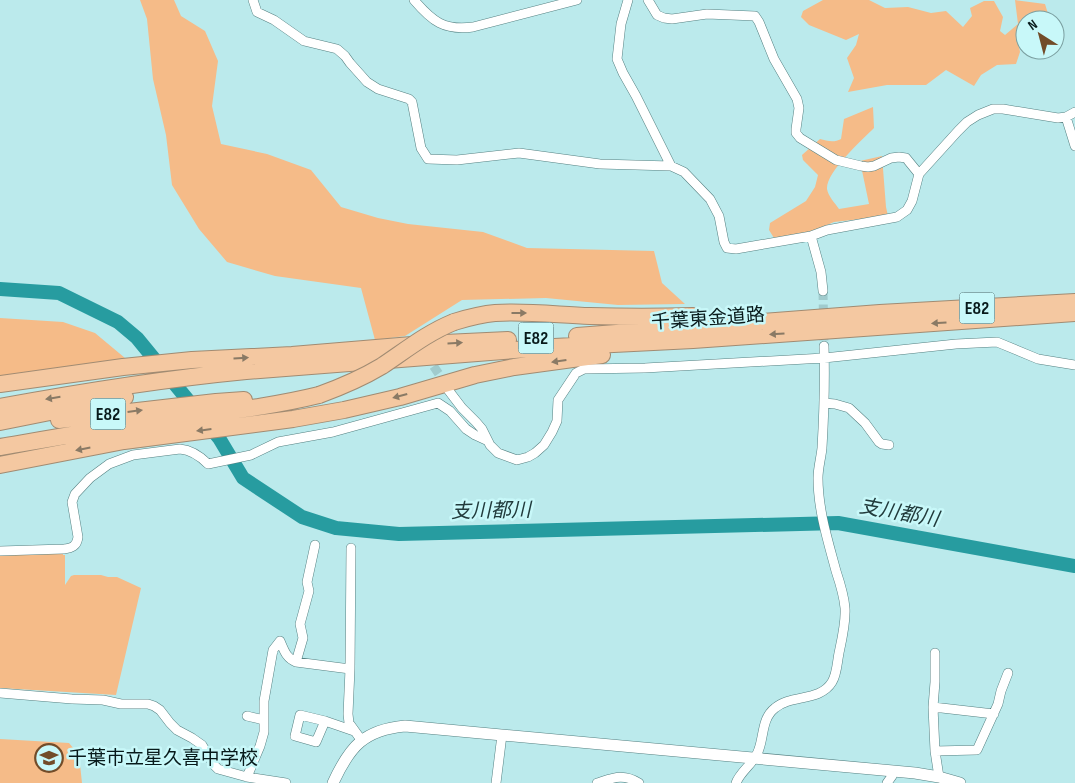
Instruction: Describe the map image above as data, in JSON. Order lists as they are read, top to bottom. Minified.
{"streets":{"highway":["E82","千葉東金道路"]},"crossings":[["E82","千葉東金道路"]],"water":["支川都川"],"places":{"school or university":["千葉市立星久喜中学校"]},"north":"top left"}
